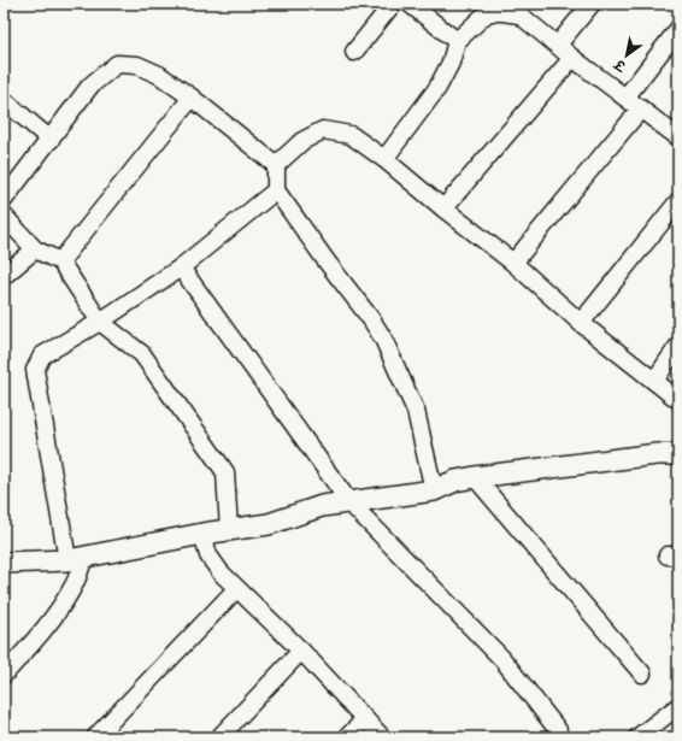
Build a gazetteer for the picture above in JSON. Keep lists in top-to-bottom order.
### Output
{
  "north": "bottom left"
}
